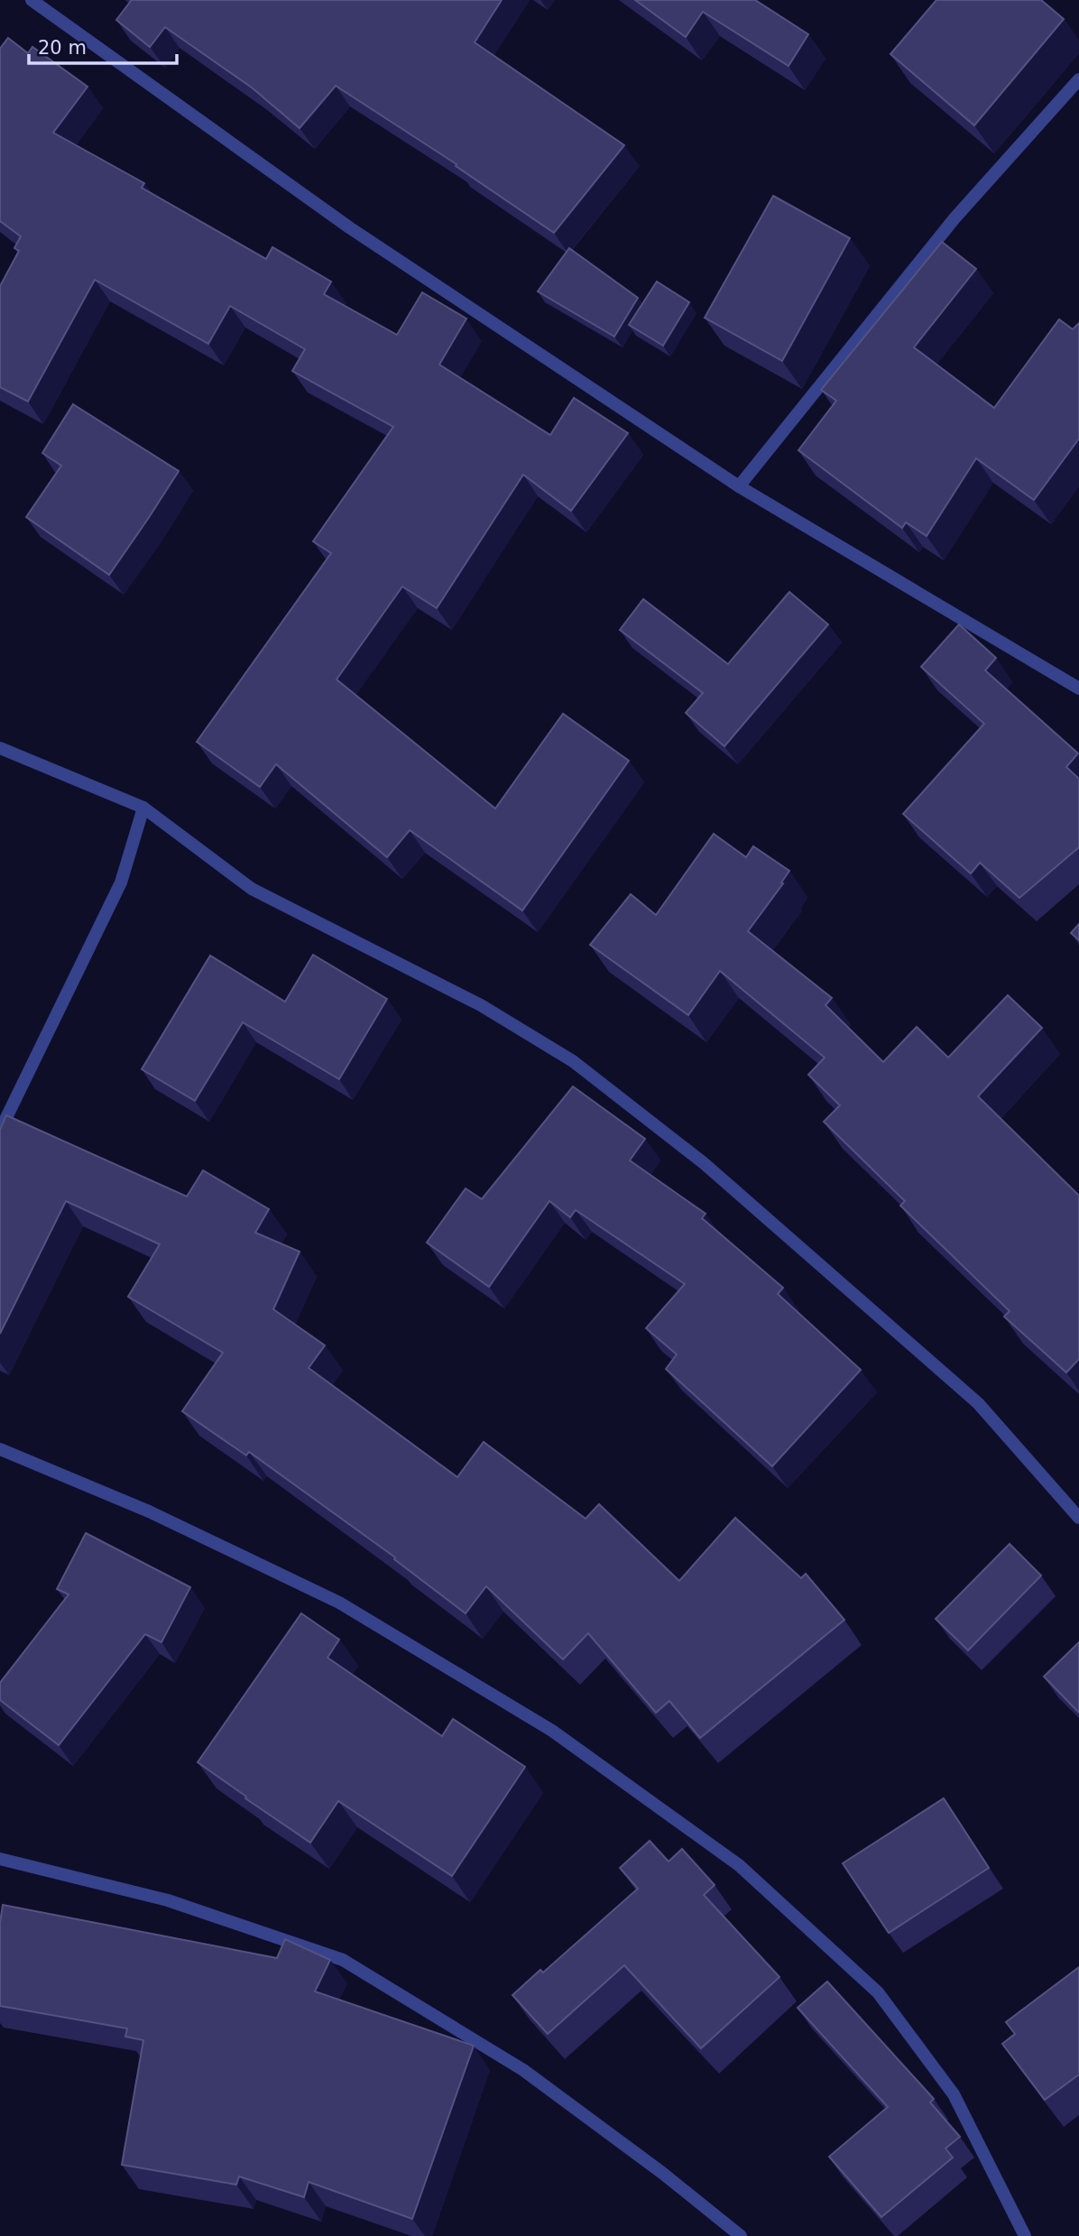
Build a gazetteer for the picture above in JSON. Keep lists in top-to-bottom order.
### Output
{
  "scale_bar": "20 m"
}
